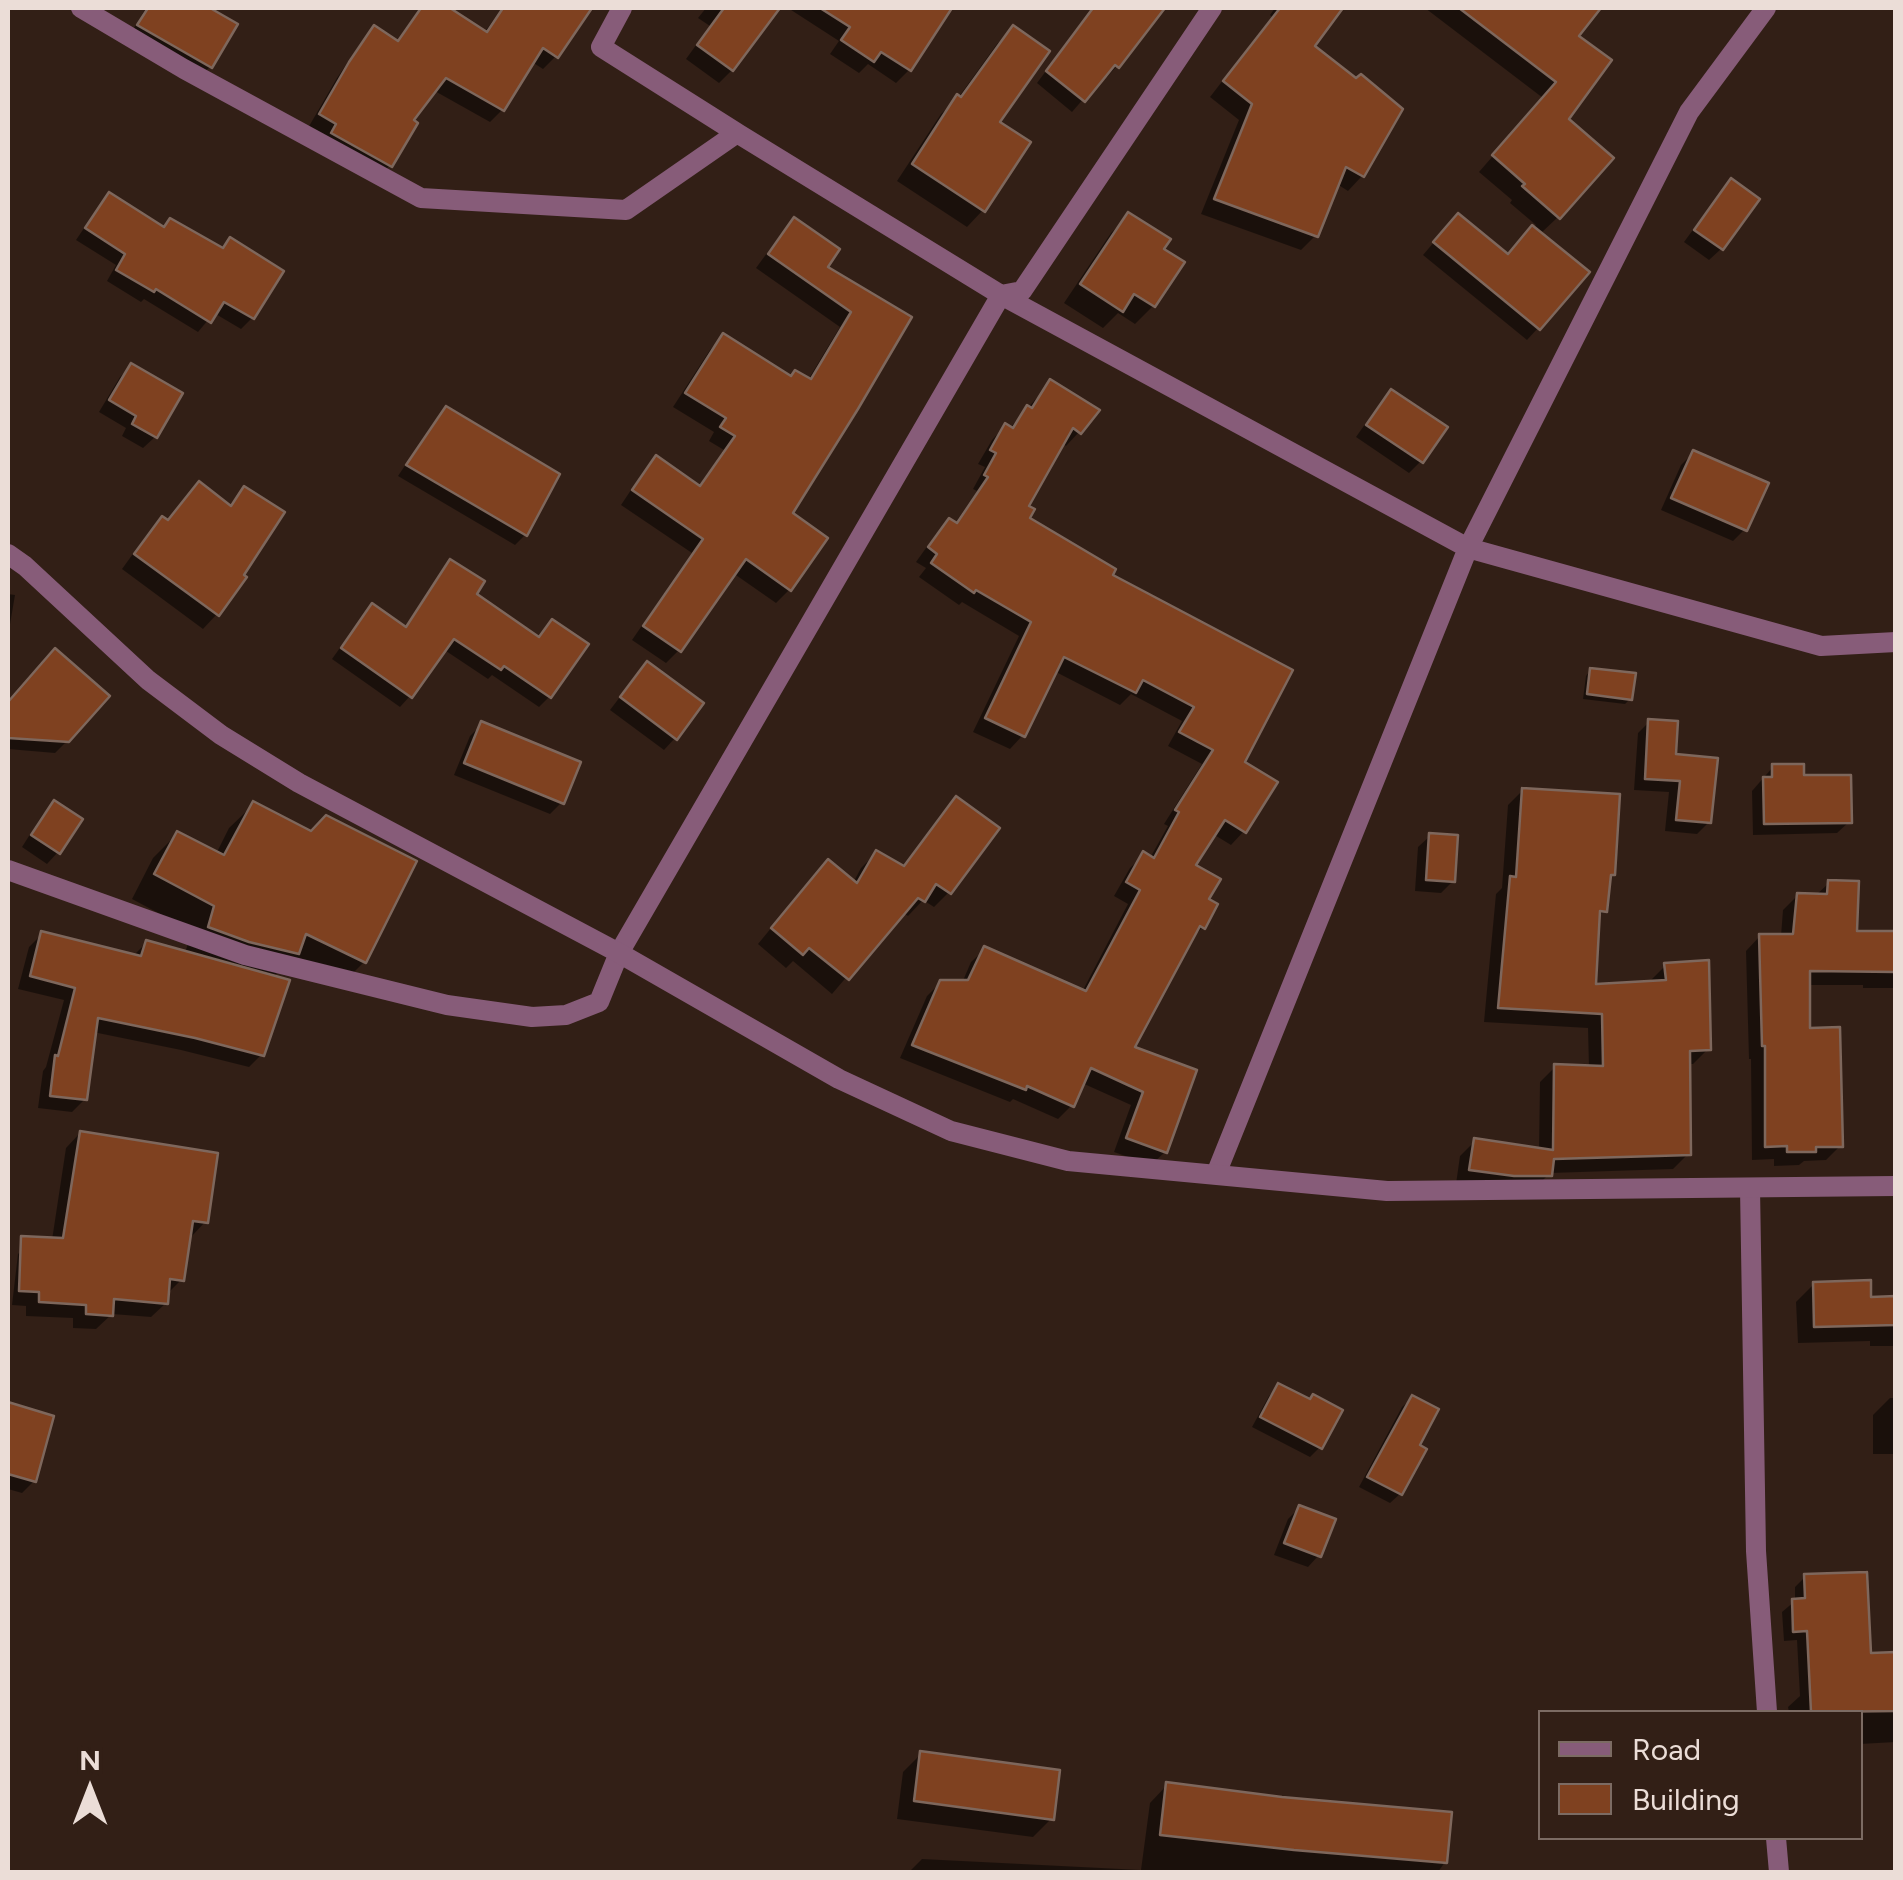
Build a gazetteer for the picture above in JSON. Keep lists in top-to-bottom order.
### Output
{
  "legend": ["Road", "Building"],
  "north": "top"
}
